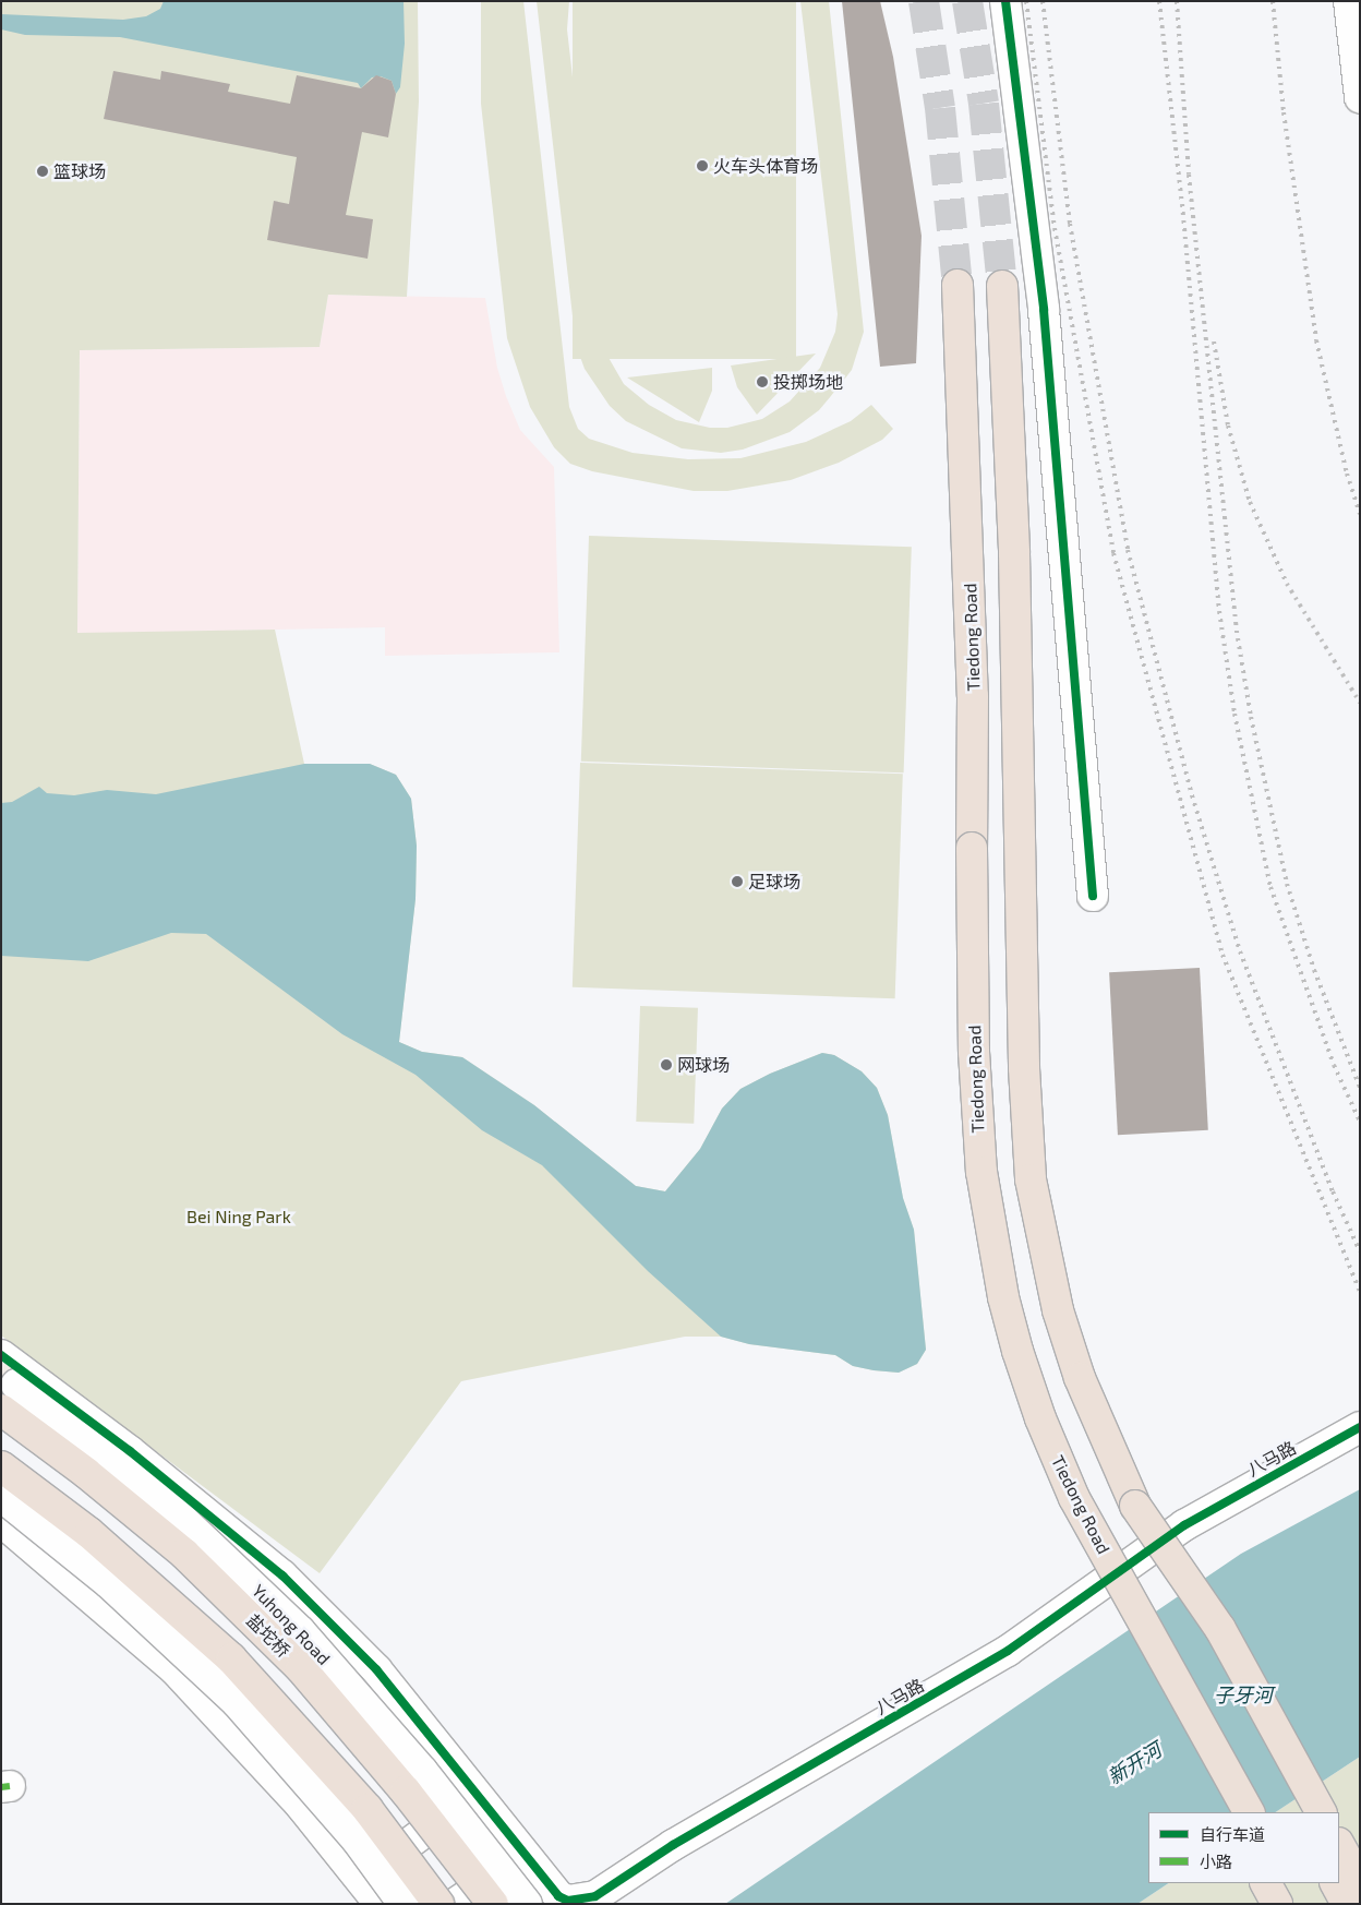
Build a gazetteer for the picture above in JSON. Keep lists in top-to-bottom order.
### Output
{
  "streets": {
    "highway": ["Tiedong Road", "盐坨桥"],
    "street": ["八马路", "Yuhong Road"]
  },
  "water": ["子牙河", "新开河"],
  "parks": ["Bei Ning Park"],
  "places": [
    "火车头体育场",
    "篮球场",
    "投掷场地",
    "足球场",
    "网球场"
  ],
  "legend": ["自行车道", "小路"]
}
